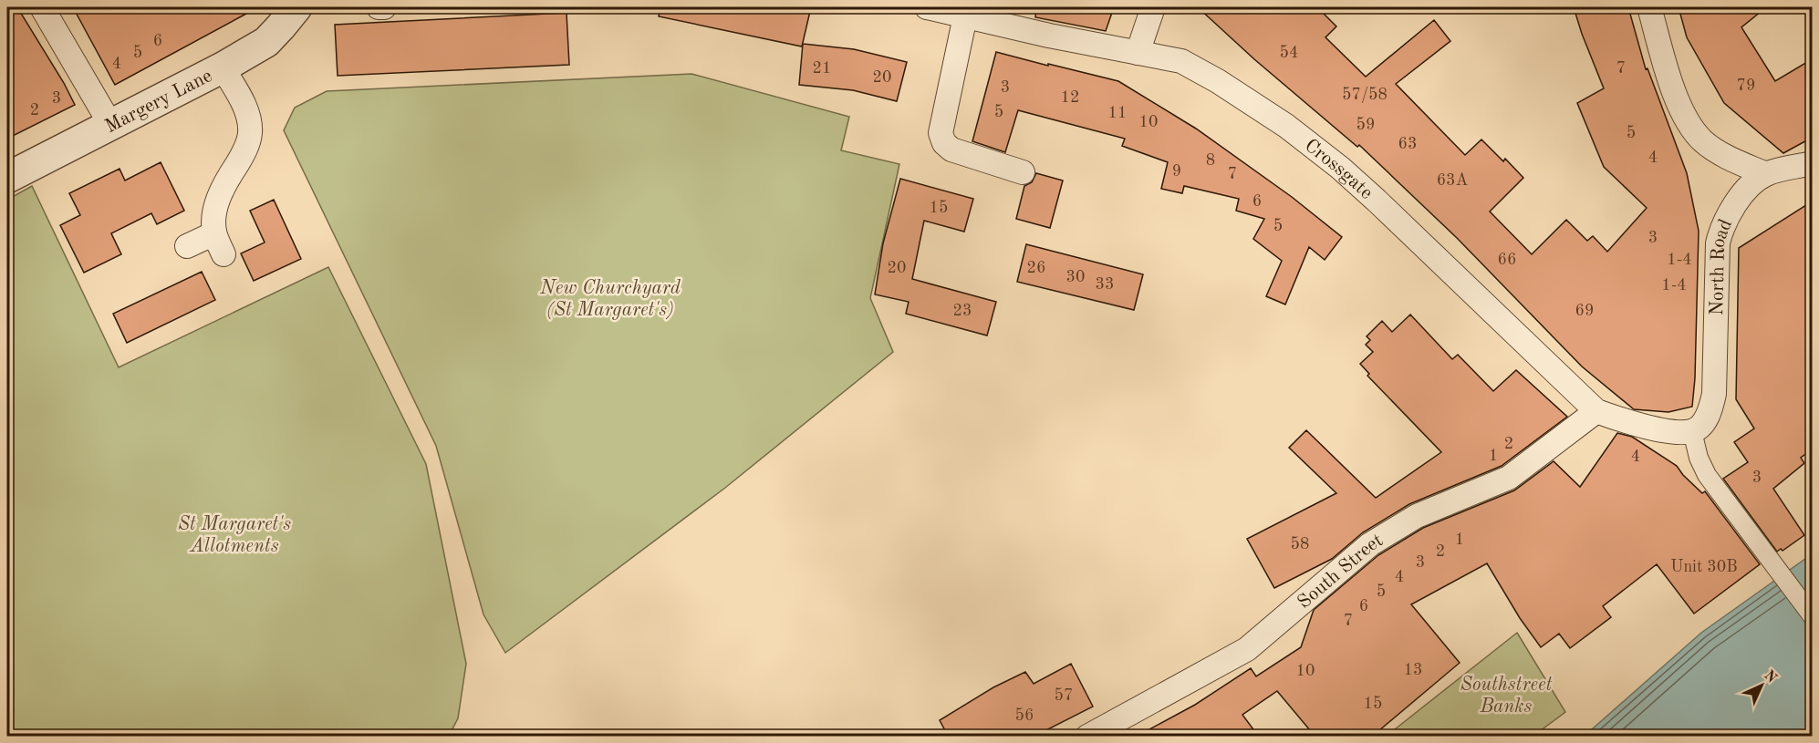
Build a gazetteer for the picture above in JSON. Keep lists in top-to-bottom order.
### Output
{
  "streets": {
    "street": [
      "Margery Lane",
      "Crossgate",
      "North Road",
      "South Street"
    ]
  },
  "crossings": [
    ["Crossgate", "North Road"],
    ["Crossgate", "South Street"]
  ],
  "parks": ["New Churchyard (St Margaret's)", "St Margaret's Allotments", "Southstreet Banks"],
  "house_numbers": [
    "6",
    "5",
    "54",
    "4",
    "21",
    "7",
    "20",
    "79",
    "3",
    "57/58",
    "12",
    "3",
    "2",
    "5",
    "11",
    "10",
    "59",
    "5",
    "63",
    "4",
    "8",
    "9",
    "7",
    "63A",
    "6",
    "15",
    "5",
    "3",
    "66",
    "1-4",
    "20",
    "26",
    "30",
    "33",
    "1-4",
    "23",
    "69",
    "2",
    "1",
    "4",
    "3",
    "1",
    "58",
    "2",
    "3",
    "Unit 30B",
    "4",
    "5",
    "6",
    "7",
    "13",
    "10",
    "57",
    "15",
    "56"
  ],
  "north": "top right"
}
